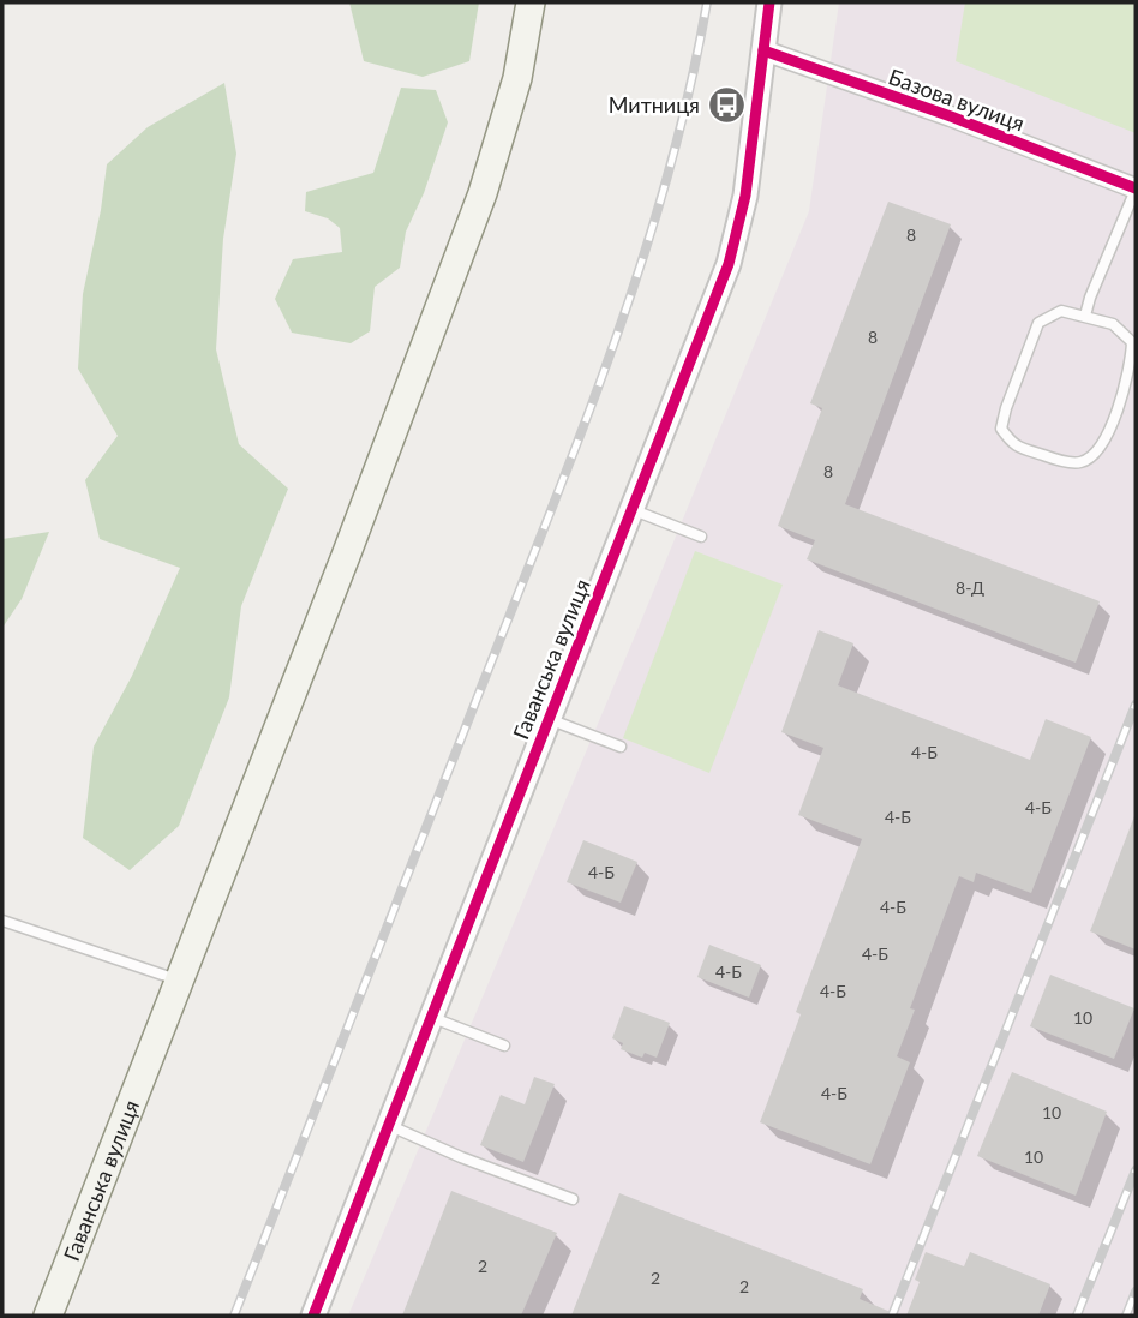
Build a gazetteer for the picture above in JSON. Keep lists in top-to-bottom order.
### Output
{
  "streets": {
    "main road": ["Гаванська вулиця"],
    "street": ["Базова вулиця"]
  },
  "crossings": [
    ["Базова вулиця", "Гаванська вулиця"]
  ],
  "places": {
    "bus stop": ["Митниця"]
  },
  "house_numbers": [
    "8",
    "8",
    "8",
    "8-Д",
    "4-Б",
    "4-Б",
    "4-Б",
    "4-Б",
    "4-Б",
    "4-Б",
    "4-Б",
    "4-Б",
    "10",
    "4-Б",
    "10",
    "10",
    "2",
    "2",
    "2"
  ]
}
